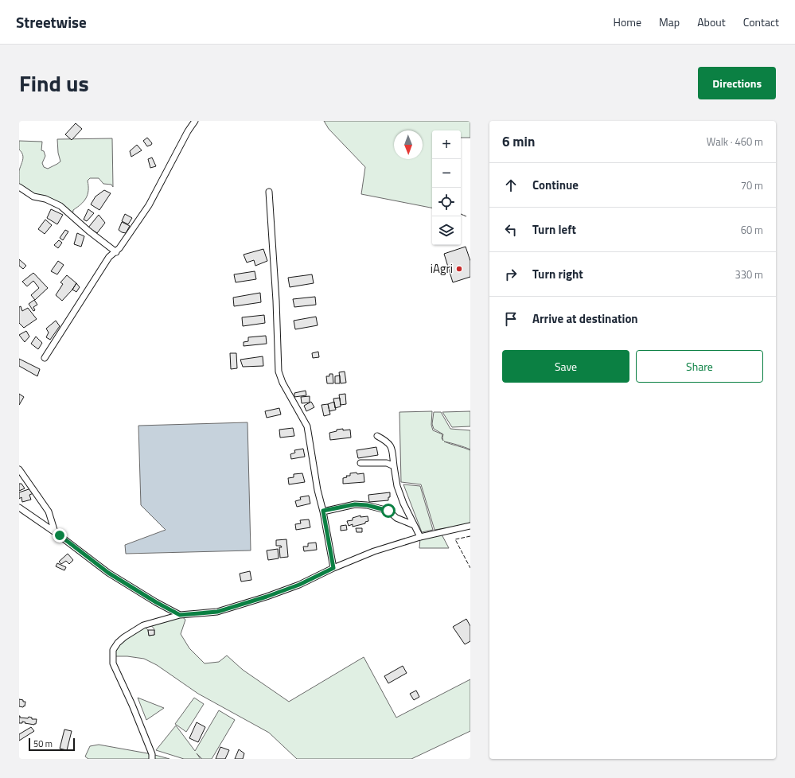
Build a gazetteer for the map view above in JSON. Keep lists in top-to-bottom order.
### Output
{
  "places": ["iAgri"],
  "scale_bar": "50 m",
  "north": "bottom",
  "page": {
    "header": "Streetwise",
    "nav": [
      "Home",
      "Map",
      "About",
      "Contact"
    ],
    "title": "Find us",
    "buttons": [
      "Directions",
      ["Save", "Share"]
    ],
    "heading": ["6 min", "Walk · 460 m"],
    "map_buttons": ["+", "−"],
    "list": [
      ["Continue", "70 m"],
      ["Turn left", "60 m"],
      ["Turn right", "330 m"],
      "Arrive at destination"
    ],
    "scale": "50 m"
  }
}
